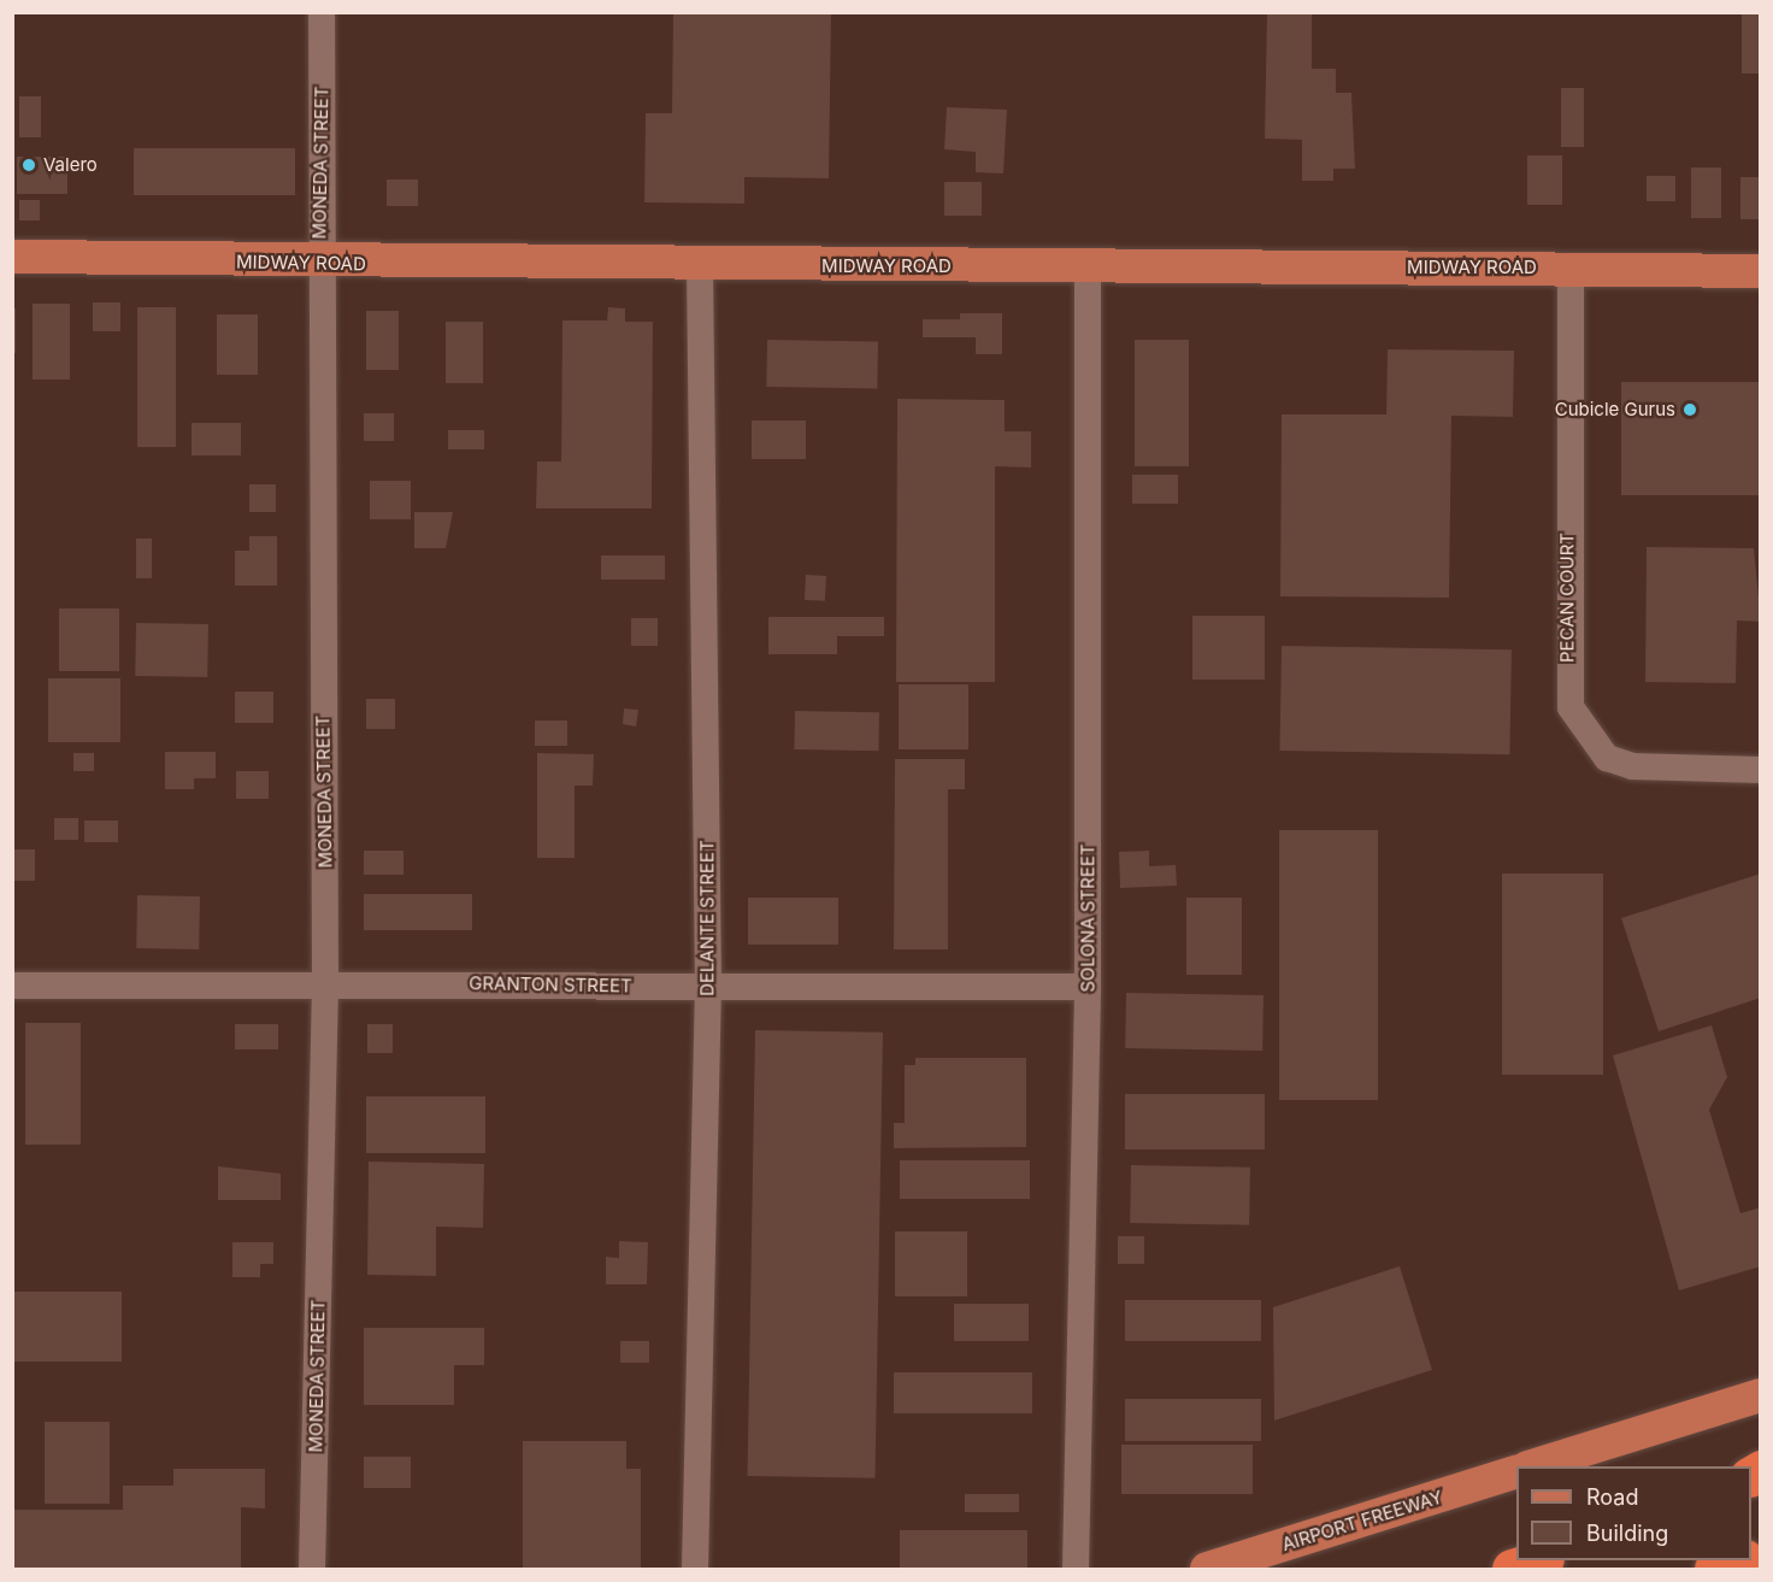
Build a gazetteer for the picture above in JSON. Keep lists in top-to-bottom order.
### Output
{
  "streets": {
    "main road": ["MIDWAY ROAD", "AIRPORT FREEWAY"],
    "street": [
      "MONEDA STREET",
      "PECAN COURT",
      "DELANTE STREET",
      "SOLONA STREET",
      "GRANTON STREET"
    ]
  },
  "crossings": [
    ["MONEDA STREET", "MIDWAY ROAD"],
    ["MONEDA STREET", "GRANTON STREET"],
    ["MIDWAY ROAD", "PECAN COURT"],
    ["MIDWAY ROAD", "DELANTE STREET"],
    ["MIDWAY ROAD", "SOLONA STREET"],
    ["DELANTE STREET", "GRANTON STREET"],
    ["SOLONA STREET", "GRANTON STREET"]
  ],
  "places": ["Valero", "Cubicle Gurus"],
  "legend": ["Road", "Building"]
}
